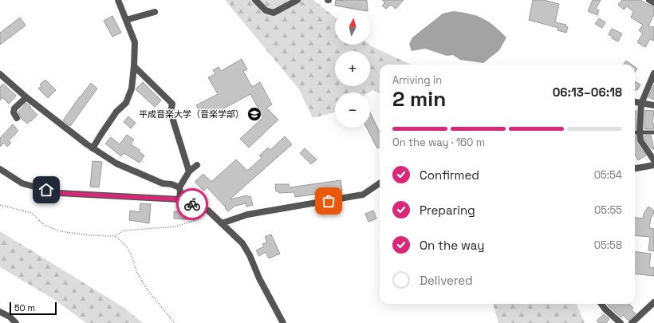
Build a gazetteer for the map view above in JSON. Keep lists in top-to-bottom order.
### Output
{
  "places": {
    "school or university": ["平成音楽大学（音楽学部）"]
  },
  "scale_bar": "50 m",
  "north": "top",
  "page": {
    "map_buttons": ["+", "−"],
    "heading": ["2 min", "Arriving in", "06:13–06:18"],
    "bar": "On the way · 160 m",
    "list": [
      ["Confirmed", "05:54"],
      ["Preparing", "05:55"],
      ["On the way", "05:58"],
      "Delivered"
    ],
    "scale": "50 m"
  }
}
